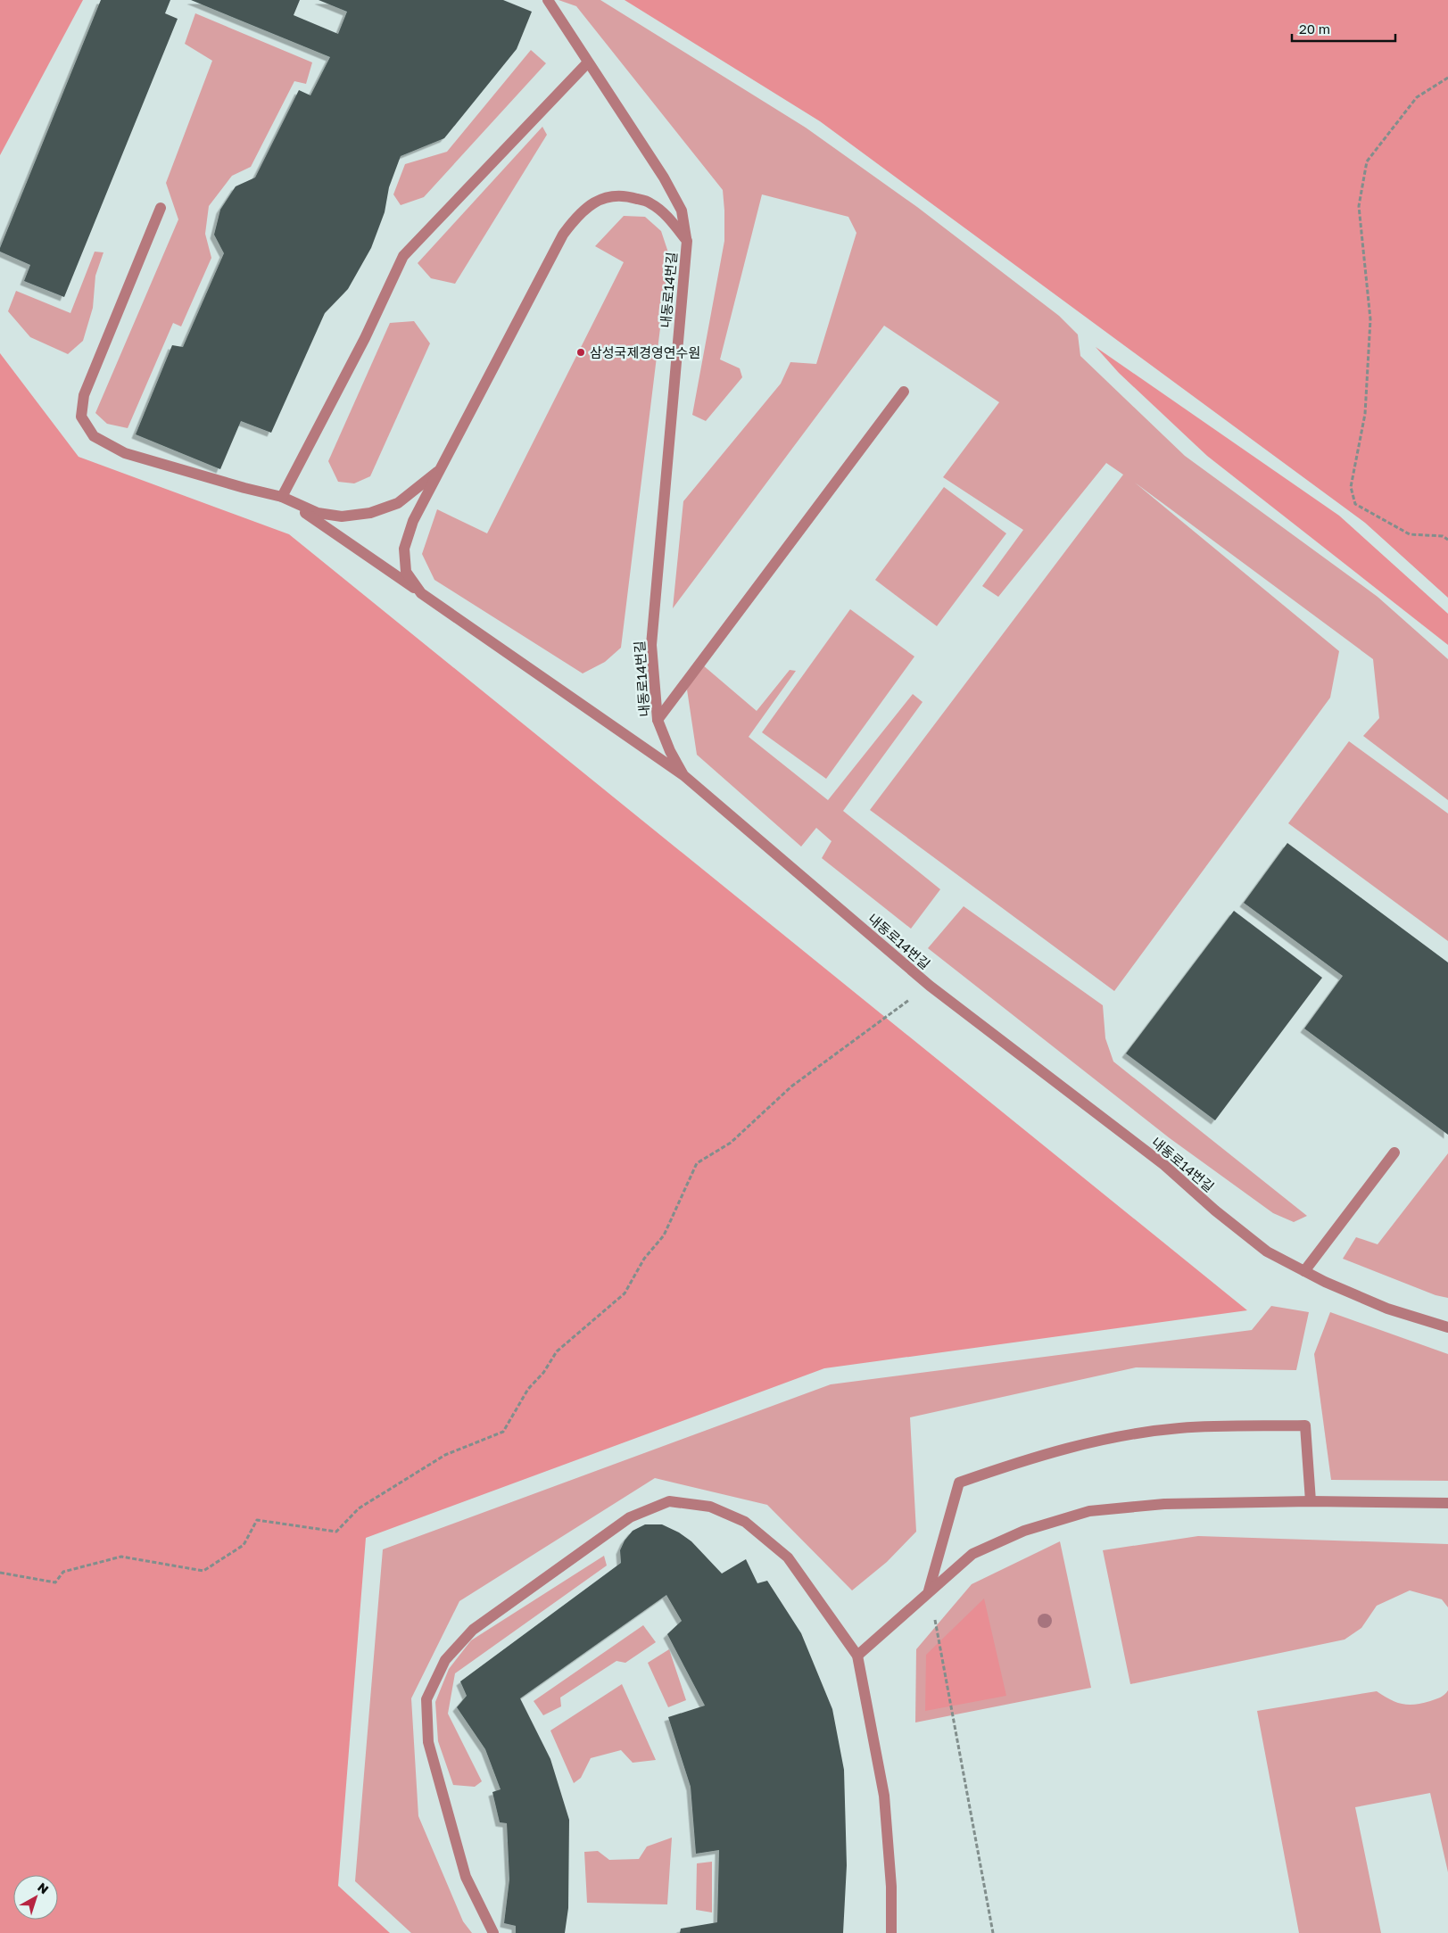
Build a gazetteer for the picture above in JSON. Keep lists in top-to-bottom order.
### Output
{
  "streets": {
    "street": ["내동로14번길"]
  },
  "places": ["삼성국제경영연수원"],
  "scale_bar": "20 m",
  "north": "top right"
}
